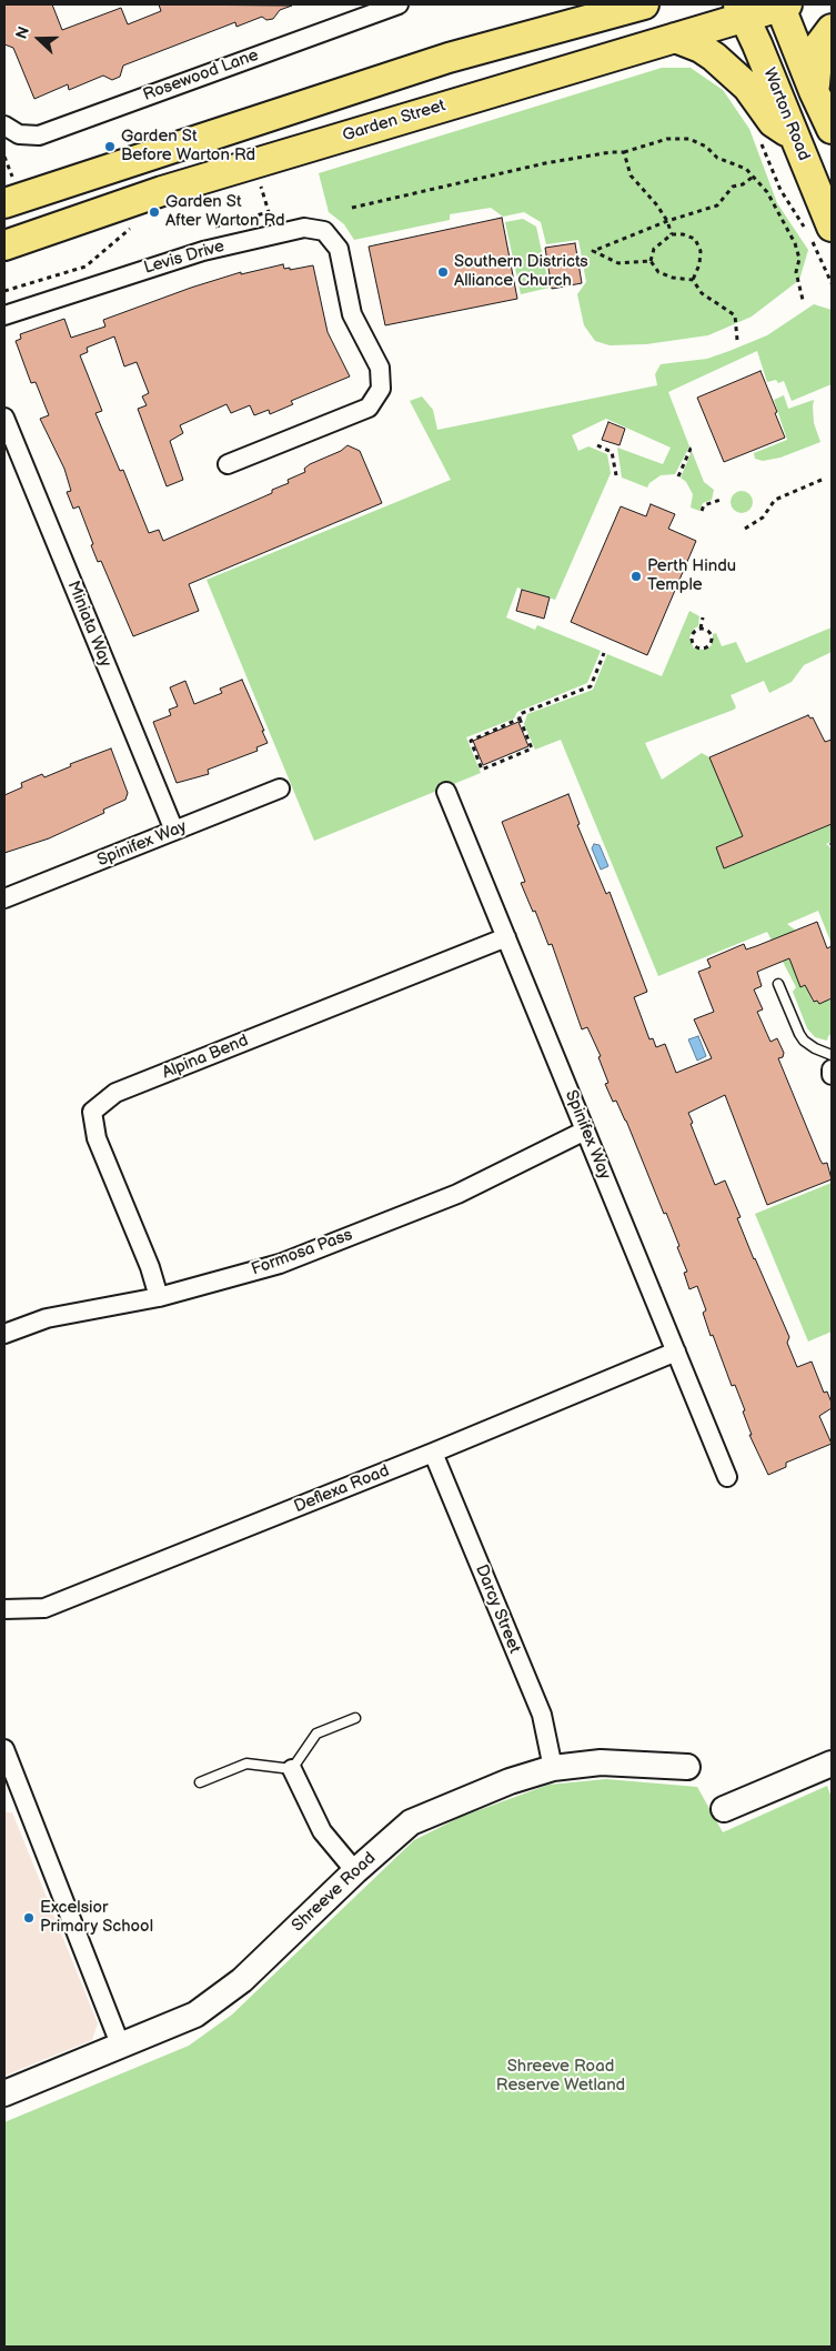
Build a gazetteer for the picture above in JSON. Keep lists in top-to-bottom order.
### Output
{
  "streets": {
    "main road": ["Warton Road", "Garden Street"],
    "street": [
      "Rosewood Lane",
      "Levis Drive",
      "Miniata Way",
      "Spinifex Way",
      "Alpina Bend",
      "Formosa Pass",
      "Deflexa Road",
      "Darcy Street",
      "Shreeve Road"
    ]
  },
  "crossings": [
    ["Warton Road", "Garden Street"],
    ["Miniata Way", "Spinifex Way"],
    ["Spinifex Way", "Alpina Bend"],
    ["Spinifex Way", "Formosa Pass"],
    ["Spinifex Way", "Deflexa Road"],
    ["Alpina Bend", "Formosa Pass"],
    ["Deflexa Road", "Darcy Street"],
    ["Darcy Street", "Shreeve Road"]
  ],
  "parks": ["Shreeve Road Reserve Wetland"],
  "places": [
    "Garden St Before Warton Rd",
    "Garden St After Warton Rd",
    "Southern Districts Alliance Church",
    "Perth Hindu Temple",
    "Excelsior Primary School"
  ],
  "north": "left"
}
